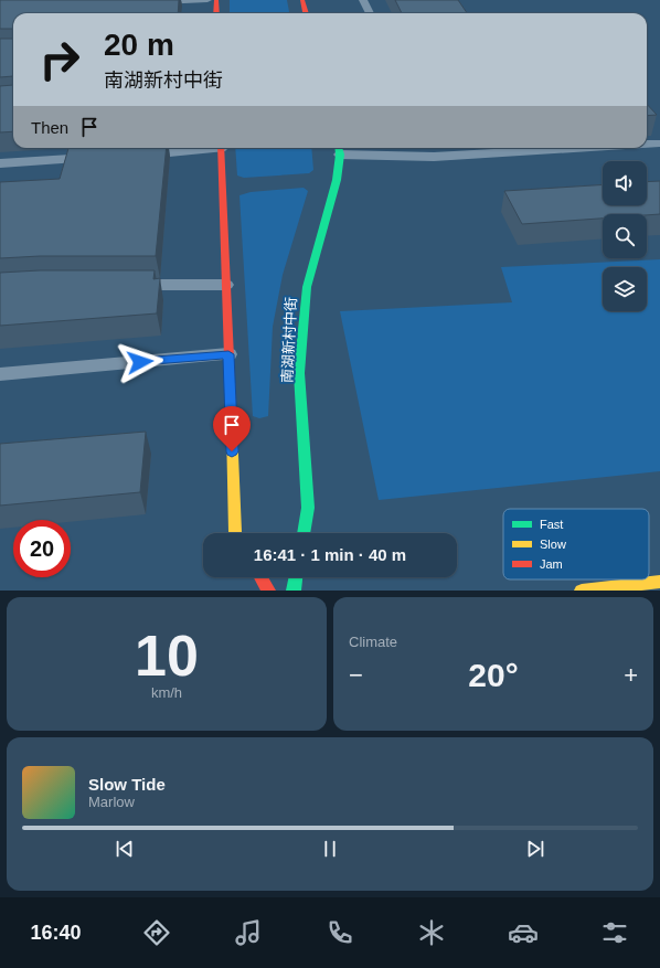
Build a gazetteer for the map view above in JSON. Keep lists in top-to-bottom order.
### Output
{
  "streets": {
    "street": ["南湖新村中街"]
  },
  "legend": ["Fast", "Slow", "Jam"],
  "page": {
    "turn": ["20 m", "南湖新村中街"],
    "then": "Then",
    "limit": "20",
    "trip": "16:41 · 1 min · 40 m",
    "tile": [
      ["10", "km/h"],
      "Climate"
    ],
    "heat": ["−", "20°", "+"],
    "song": ["Slow Tide", "Marlow"],
    "tabs": "16:40"
  }
}
